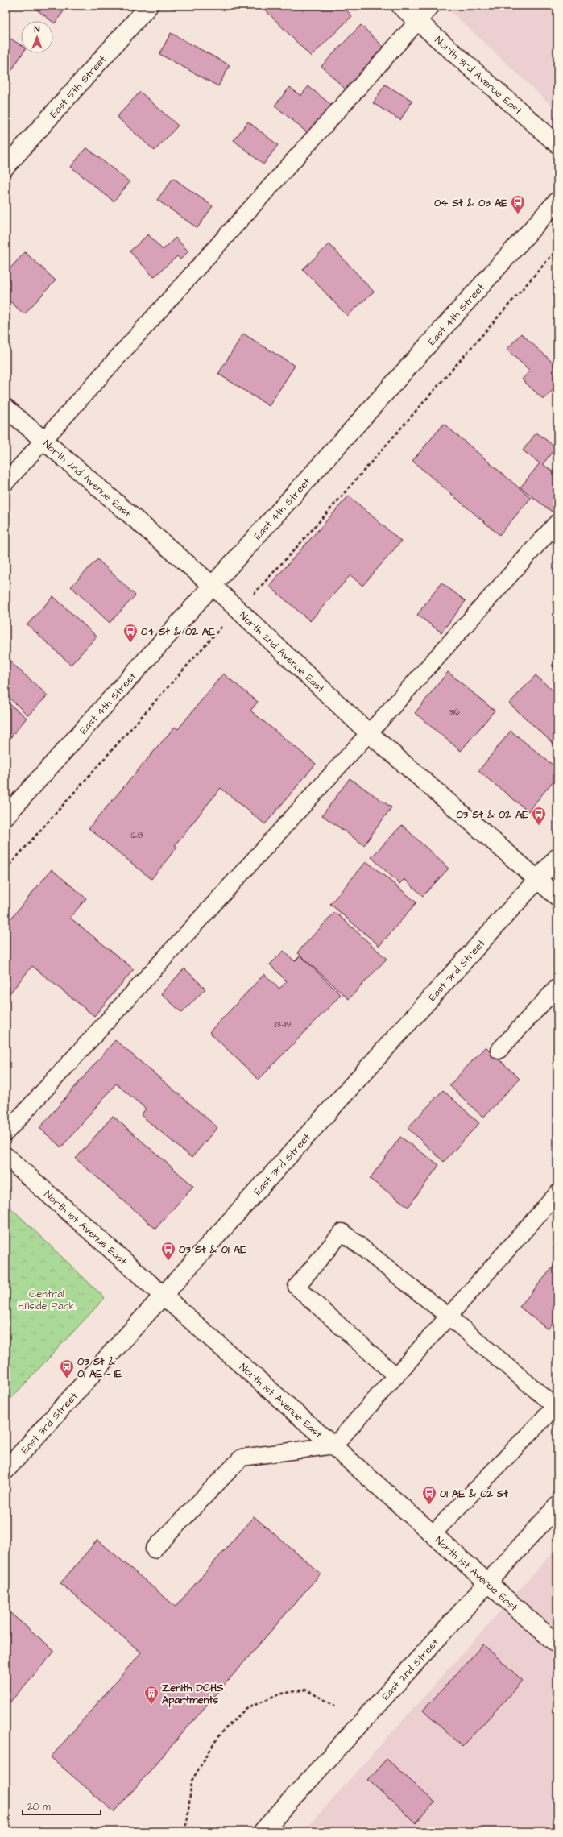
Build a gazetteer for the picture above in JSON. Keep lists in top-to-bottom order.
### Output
{
  "streets": {
    "street": [
      "North 3rd Avenue East",
      "East 5th Street",
      "East 4th Street",
      "North 2nd Avenue East",
      "East 3rd Street",
      "North 1st Avenue East",
      "East 2nd Street"
    ]
  },
  "crossings": [
    ["East 4th Street", "North 2nd Avenue East"],
    ["North 2nd Avenue East", "East 3rd Street"],
    ["East 3rd Street", "North 1st Avenue East"],
    ["North 1st Avenue East", "East 2nd Street"]
  ],
  "parks": ["Central Hillside Park"],
  "places": {
    "bus stop": [
      "04 St & 03 AE",
      "04 St & 02 AE",
      "03 St & 02 AE",
      "03 St & 01 AE",
      "03 St & 01 AE - 1E",
      "01 AE & 02 St"
    ],
    "building": ["Zenith DCHS Apartments"]
  },
  "house_numbers": ["316", "128", "113-119"],
  "scale_bar": "20 m",
  "north": "top"
}
